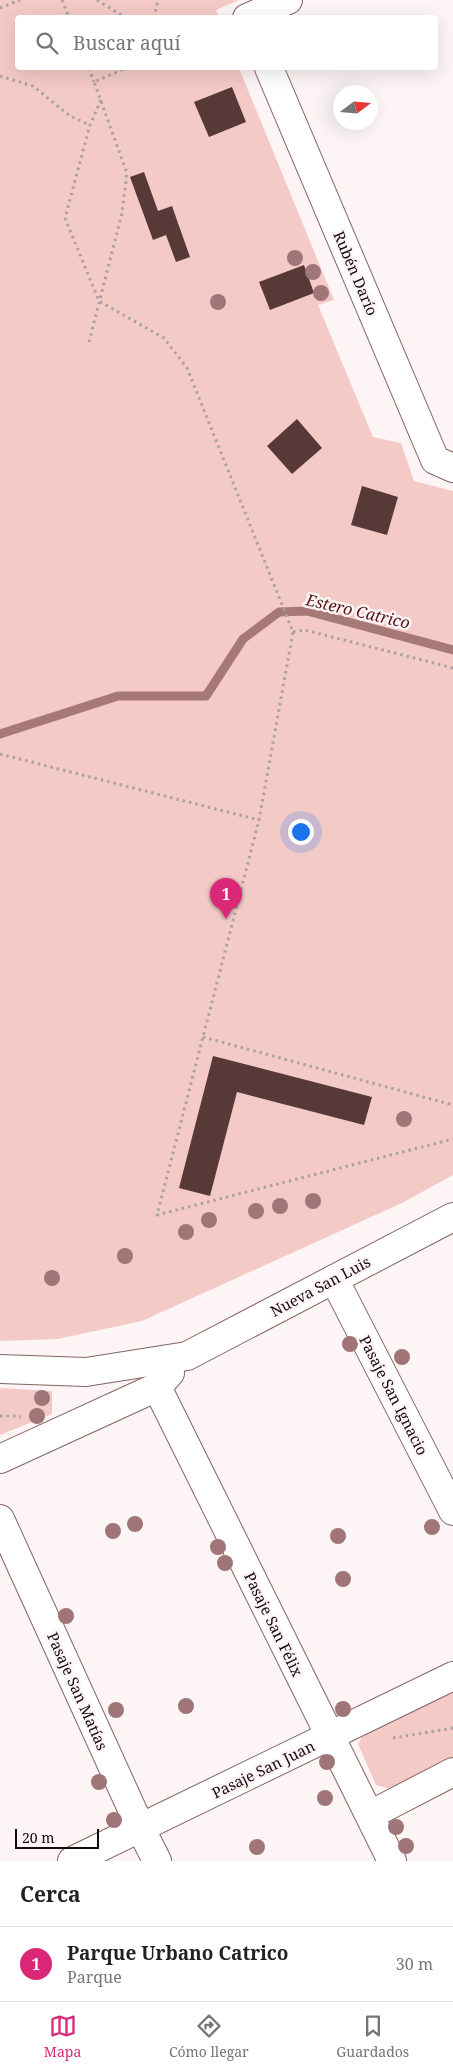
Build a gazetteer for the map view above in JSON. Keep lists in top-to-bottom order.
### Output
{
  "streets": {
    "street": [
      "Rubén Darío",
      "Nueva San Luis",
      "Pasaje San Ignacio",
      "Pasaje San Félix",
      "Pasaje San Matías",
      "Pasaje San Juan"
    ]
  },
  "crossings": [
    ["Nueva San Luis", "Pasaje San Ignacio"],
    ["Nueva San Luis", "Pasaje San Félix"],
    ["Pasaje San Félix", "Pasaje San Juan"],
    ["Pasaje San Matías", "Pasaje San Juan"]
  ],
  "water": ["Estero Catrico"],
  "scale_bar": "20 m",
  "north": "right",
  "page": {
    "search": "Buscar aquí",
    "pins": "1",
    "scale": "20 m",
    "heading": "Cerca",
    "list": [
      {
        "mark": "1",
        "name": "Parque Urbano Catrico",
        "note": "Parque",
        "value": "30 m"
      }
    ],
    "nav": ["Mapa", "Cómo llegar", "Guardados"]
  }
}
